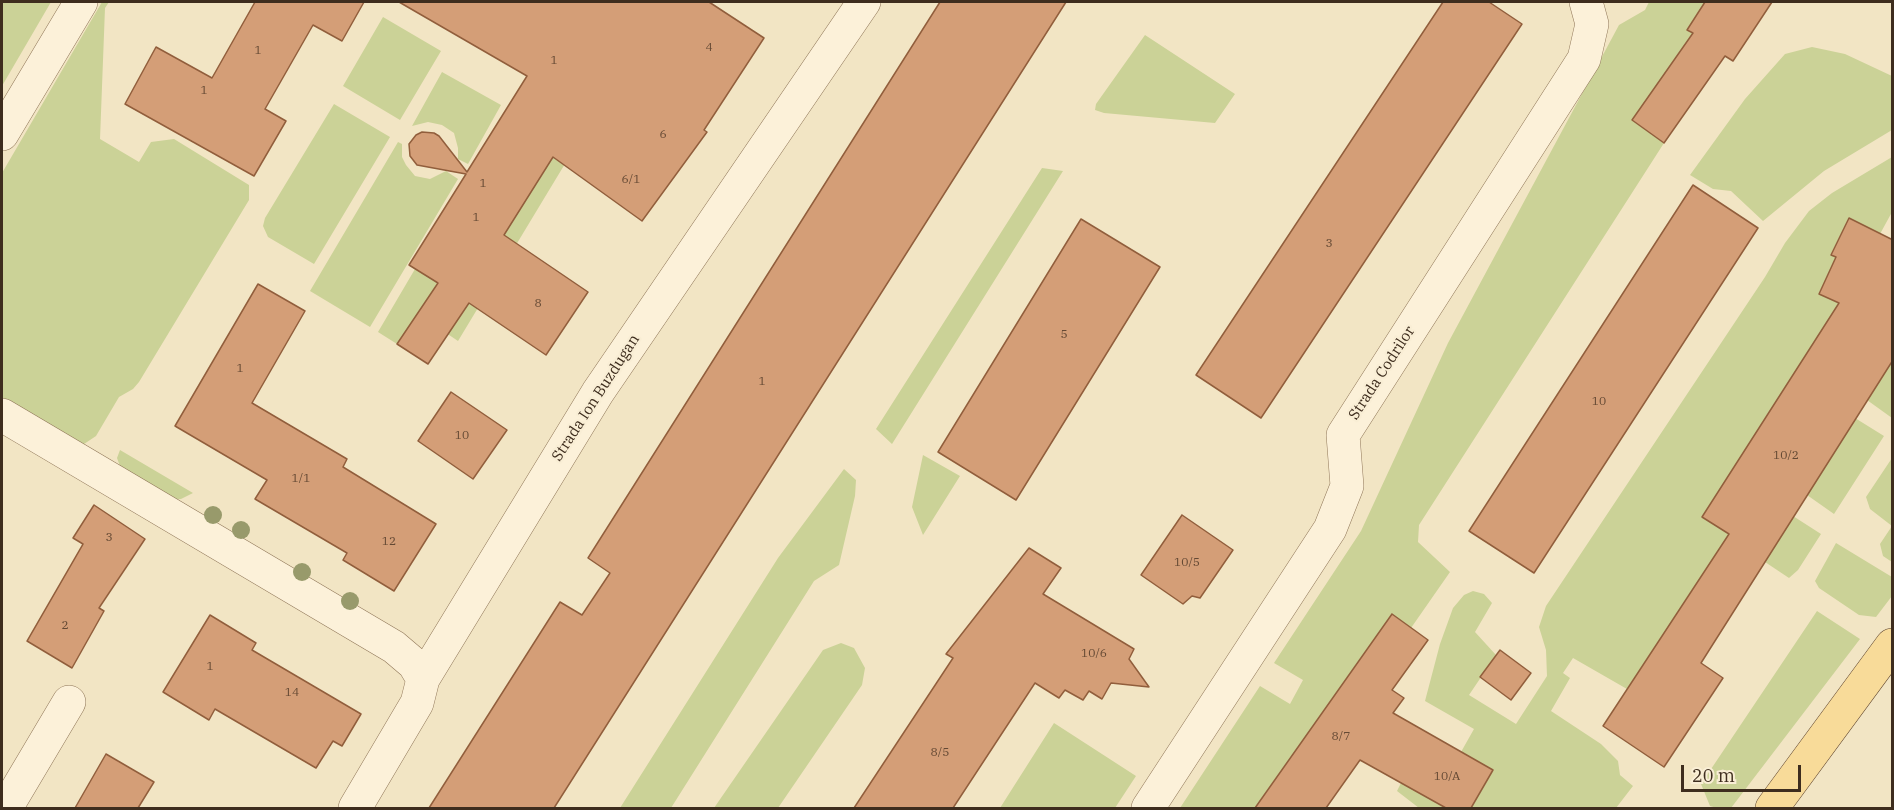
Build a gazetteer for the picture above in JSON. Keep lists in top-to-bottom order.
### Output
{
  "streets": {
    "street": ["Strada Codrilor", "Strada Ion Buzdugan"]
  },
  "house_numbers": [
    "4",
    "1",
    "1",
    "1",
    "6",
    "6/1",
    "1",
    "1",
    "3",
    "8",
    "5",
    "1",
    "1",
    "10",
    "10",
    "10/2",
    "1/1",
    "3",
    "12",
    "10/5",
    "2",
    "10/6",
    "1",
    "14",
    "8/7",
    "8/5",
    "10/A"
  ],
  "scale_bar": "20 m"
}
